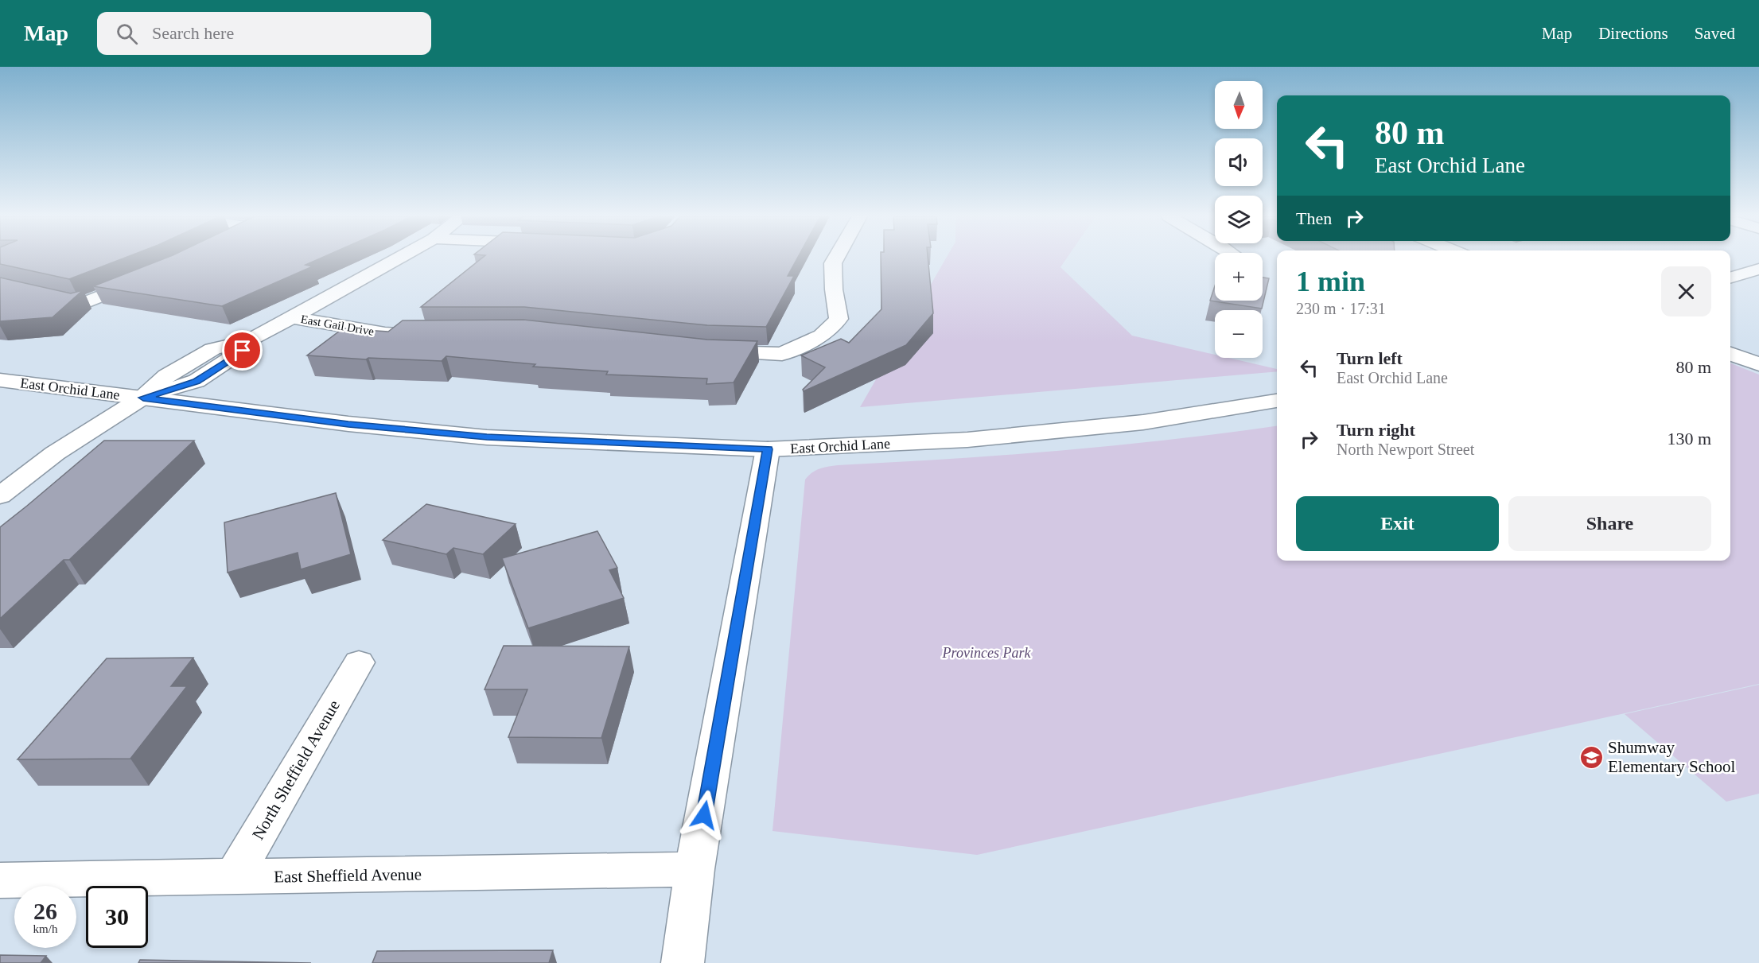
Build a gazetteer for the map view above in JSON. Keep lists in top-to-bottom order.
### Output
{
  "streets": {
    "street": [
      "East Gail Drive",
      "East Orchid Lane",
      "North Sheffield Avenue",
      "East Sheffield Avenue"
    ]
  },
  "crossings": [
    ["North Sheffield Avenue", "East Sheffield Avenue"]
  ],
  "parks": ["Provinces Park"],
  "places": {
    "school or university": ["Shumway Elementary School"]
  },
  "north": "bottom",
  "page": {
    "header": "Map",
    "search": "Search here",
    "nav": ["Map", "Directions", "Saved"],
    "map_buttons": ["+", "−"],
    "turn": ["80 m", "East Orchid Lane"],
    "then": "Then",
    "heading": ["1 min", "230 m · 17:31"],
    "list": [
      {
        "name": "Turn left",
        "note": "East Orchid Lane",
        "value": "80 m"
      },
      {
        "name": "Turn right",
        "note": "North Newport Street",
        "value": "130 m"
      }
    ],
    "buttons": ["Exit", "Share"],
    "speed": "26 km/h",
    "limit": "30"
  }
}
